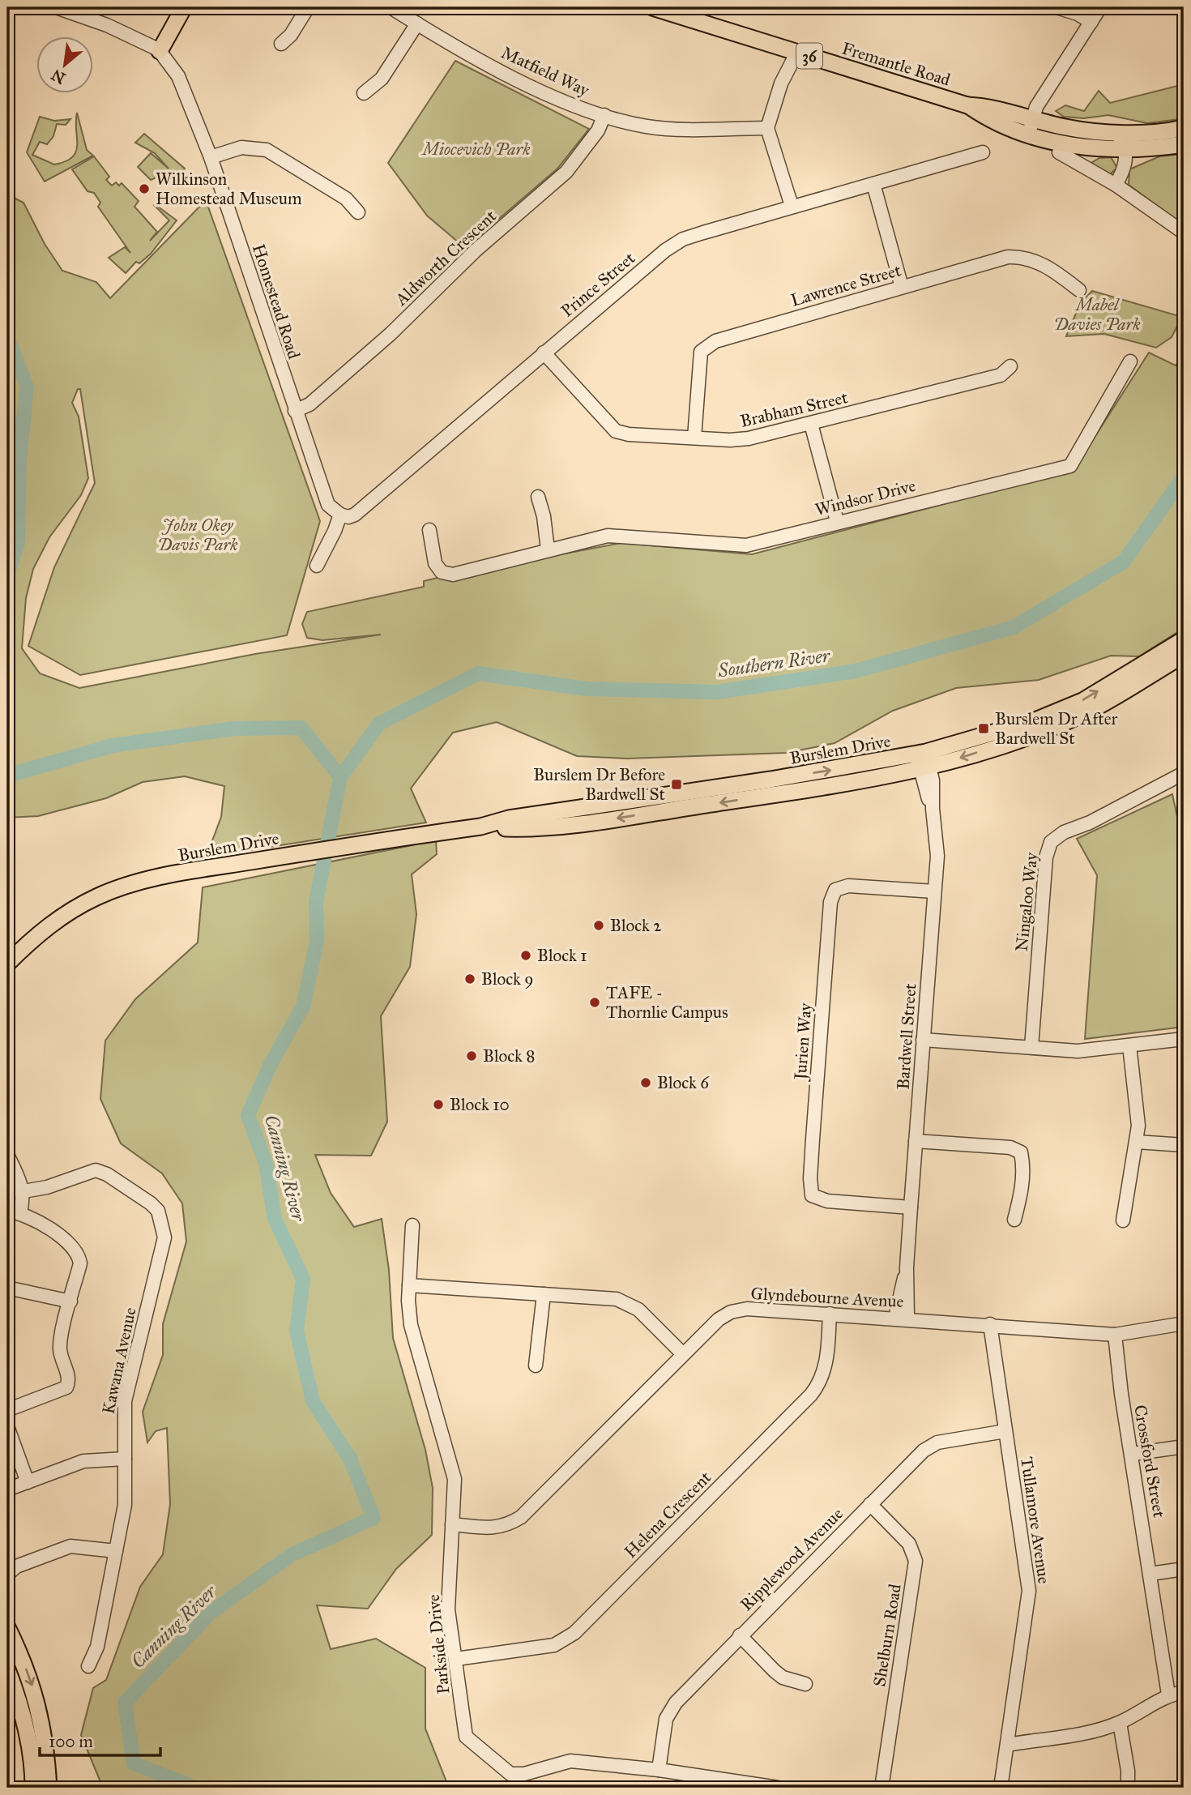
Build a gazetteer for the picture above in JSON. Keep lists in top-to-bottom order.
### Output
{
  "streets": {
    "main road": ["36", "Fremantle Road", "Burslem Drive"],
    "street": [
      "Matfield Way",
      "Aldworth Crescent",
      "Prince Street",
      "Lawrence Street",
      "Homestead Road",
      "Brabham Street",
      "Windsor Drive",
      "Ningaloo Way",
      "Bardwell Street",
      "Jurien Way",
      "Glyndebourne Avenue",
      "Kawana Avenue",
      "Crossford Street",
      "Helena Crescent",
      "Tullamore Avenue",
      "Ripplewood Avenue",
      "Shelburn Road",
      "Parkside Drive"
    ]
  },
  "crossings": [
    ["Matfield Way", "Aldworth Crescent"],
    ["Aldworth Crescent", "Homestead Road"],
    ["Prince Street", "Homestead Road"],
    ["Prince Street", "Brabham Street"],
    ["Lawrence Street", "Brabham Street"],
    ["Burslem Drive", "Bardwell Street"],
    ["Bardwell Street", "Jurien Way"],
    ["Bardwell Street", "Glyndebourne Avenue"],
    ["Glyndebourne Avenue", "Crossford Street"],
    ["Glyndebourne Avenue", "Helena Crescent"],
    ["Glyndebourne Avenue", "Tullamore Avenue"],
    ["Glyndebourne Avenue", "Parkside Drive"],
    ["Helena Crescent", "Parkside Drive"],
    ["Tullamore Avenue", "Ripplewood Avenue"],
    ["Ripplewood Avenue", "Shelburn Road"],
    ["Ripplewood Avenue", "Parkside Drive"]
  ],
  "water": ["Southern River", "Canning River"],
  "parks": ["Miocevich Park", "Mabel Davies Park", "John Okey Davis Park"],
  "places": {
    "other": [
      "Wilkinson Homestead Museum",
      "Block 2",
      "Block 1",
      "Block 9",
      "TAFE - Thornlie Campus",
      "Block 8",
      "Block 6",
      "Block 10"
    ],
    "transit": ["Burslem Dr After Bardwell St", "Burslem Dr Before Bardwell St"]
  },
  "scale_bar": "100 m",
  "north": "bottom left"
}
